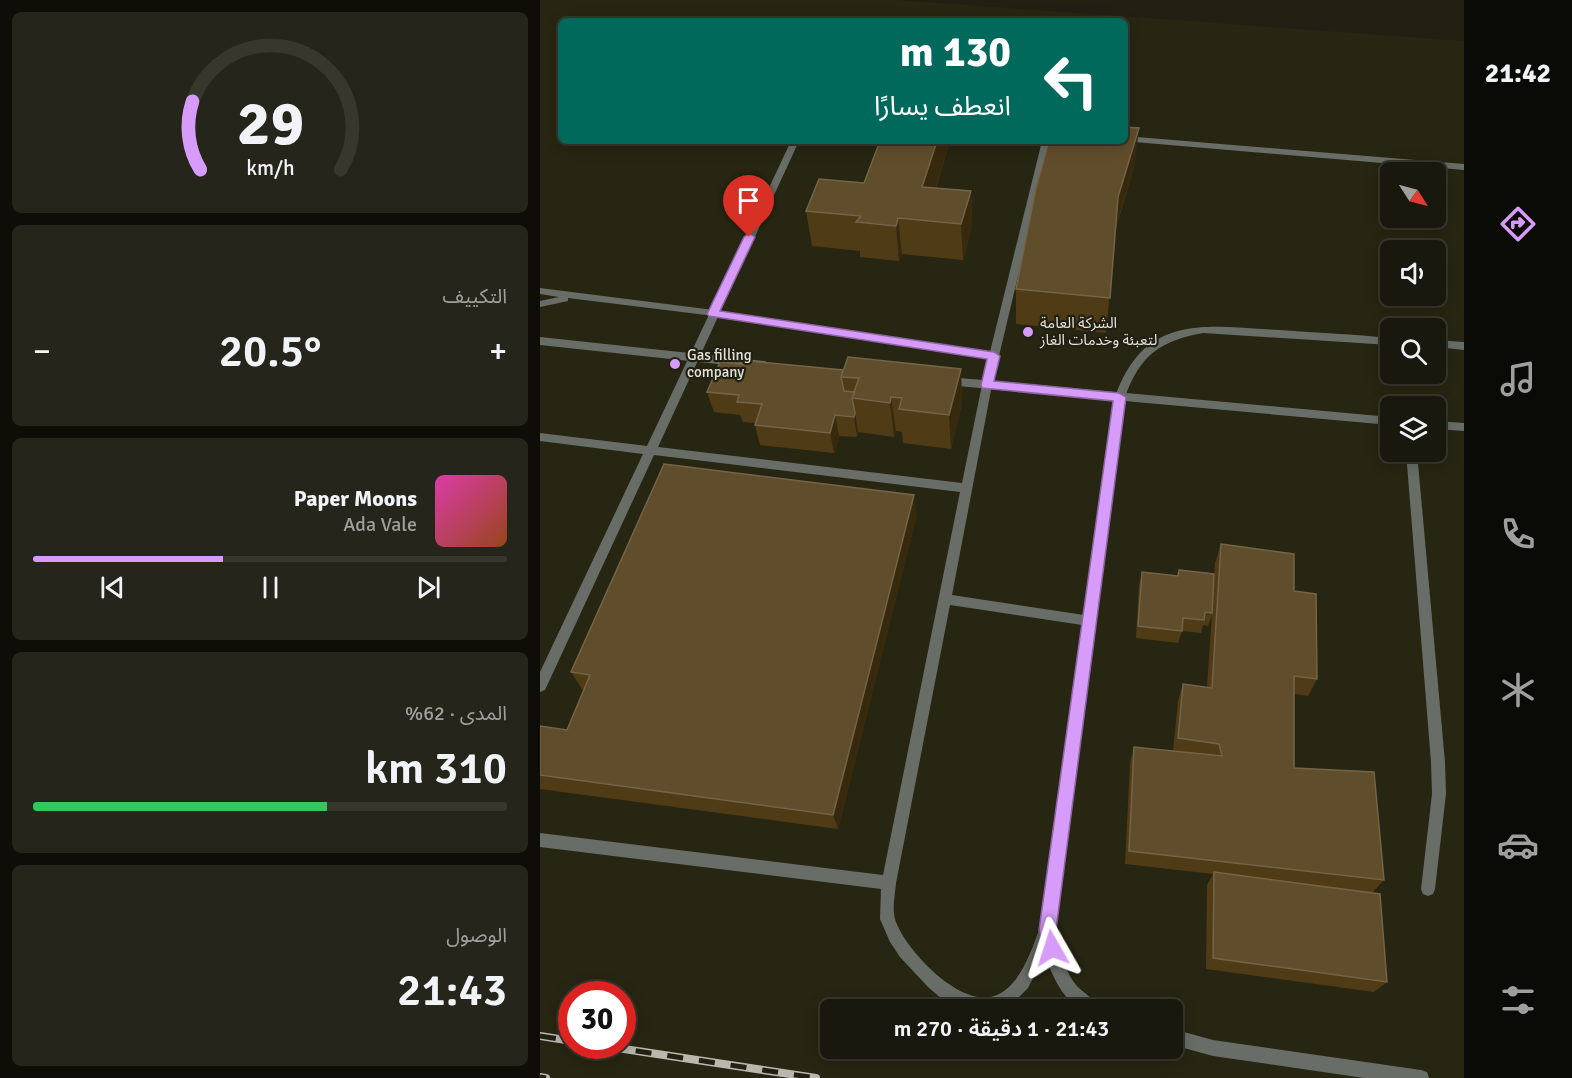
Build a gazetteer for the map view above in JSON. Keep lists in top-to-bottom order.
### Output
{
  "places": ["الشركة العامة لتعبئة وخدمات الغاز", "Gas filling company"],
  "north": "bottom right",
  "page": {
    "tabs": "21:42",
    "turn": ["130 m", "انعطف يسارًا"],
    "tile": [
      "التكييف",
      ["المدى · 62%", "310 km"],
      ["الوصول", "21:43"]
    ],
    "heat": ["−", "20.5°", "+"],
    "song": ["Paper Moons", "Ada Vale"],
    "limit": "30",
    "trip": "21:43 · 1 دقيقة · 270 m",
    "gauge": ["29", "km/h"]
  }
}
